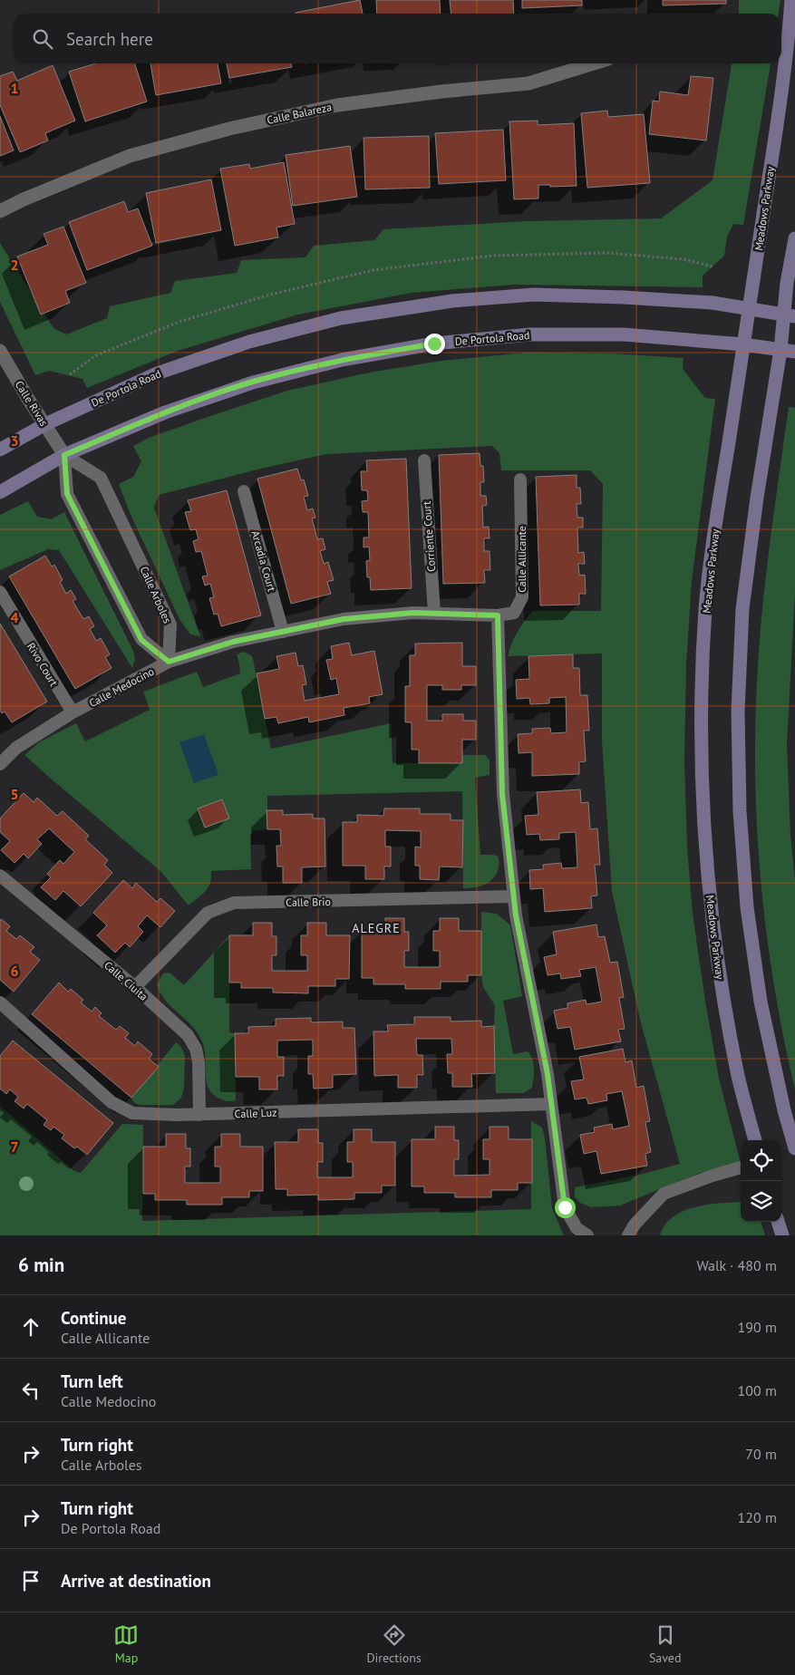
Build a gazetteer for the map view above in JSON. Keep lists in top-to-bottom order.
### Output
{
  "streets": {
    "main road": ["Meadows Parkway", "De Portola Road"],
    "street": ["Calle Balareza", "Calle Rivas"],
    "lane": [
      "Corriente Court",
      "Calle Allicante",
      "Arcadia Court",
      "Calle Arboles",
      "Rivo Court",
      "Calle Medocino",
      "Calle Brio",
      "Calle Ciuita",
      "Calle Luz"
    ]
  },
  "crossings": [
    ["Meadows Parkway", "De Portola Road"],
    ["De Portola Road", "Calle Rivas"],
    ["De Portola Road", "Calle Arboles"],
    ["Calle Rivas", "Calle Arboles"],
    ["Corriente Court", "Calle Medocino"],
    ["Calle Allicante", "Calle Medocino"],
    ["Arcadia Court", "Calle Medocino"],
    ["Calle Arboles", "Calle Medocino"],
    ["Rivo Court", "Calle Medocino"],
    ["Calle Brio", "Calle Ciuita"],
    ["Calle Ciuita", "Calle Luz"]
  ],
  "districts": ["ALEGRE"],
  "page": {
    "search": "Search here",
    "heading": ["6 min", "Walk · 480 m"],
    "list": [
      ["Continue", "Calle Allicante", "190 m"],
      ["Turn left", "Calle Medocino", "100 m"],
      ["Turn right", "Calle Arboles", "70 m"],
      ["Turn right", "De Portola Road", "120 m"],
      "Arrive at destination"
    ],
    "nav": ["Map", "Directions", "Saved"]
  },
  "grid": {
    "rows": [
      "1",
      "2",
      "3",
      "4",
      "5",
      "6",
      "7"
    ]
  }
}
